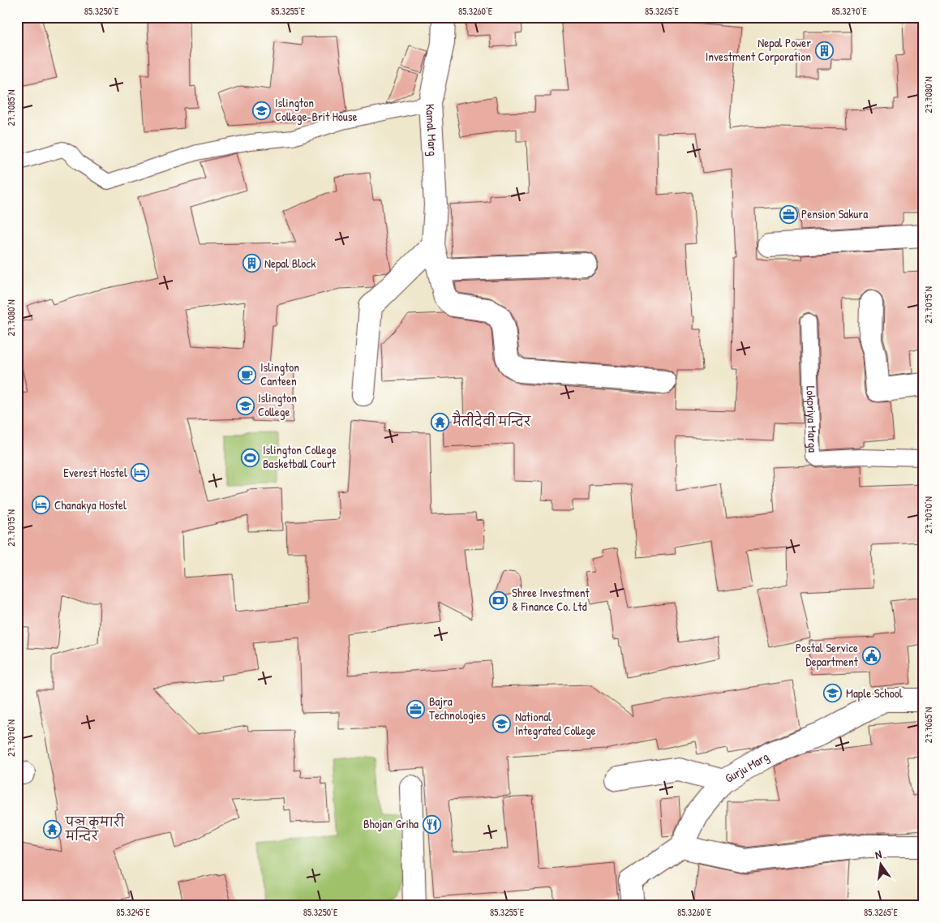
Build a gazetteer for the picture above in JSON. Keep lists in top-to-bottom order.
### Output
{
  "streets": {
    "street": ["Kamal Marg", "Gurju Marg"],
    "lane": ["Lokpriya Marga"]
  },
  "places": {
    "building": ["Nepal Power Investment Corporation", "Nepal Block"],
    "school or university": [
      "Islington College-Brit House",
      "Islington College",
      "Maple School",
      "National Integrated College"
    ],
    "office": ["Pension Sakura", "Bajra Technologies"],
    "cafe": ["Islington Canteen"],
    "temple": ["मैतीदेवी मन्दिर", "पञ्च कुमारी मन्दिर"],
    "sports": ["Islington College Basketball Court"],
    "hotel": ["Everest Hostel", "Chanakya Hostel"],
    "bank": ["Shree Investment & Finance Co. Ltd"],
    "public building": ["Postal Service Department"],
    "restaurant": ["Bhojan Griha"]
  },
  "north": "top",
  "coordinates": [
    "85.3250°E",
    "85.3255°E",
    "85.3260°E",
    "85.3265°E",
    "85.3270°E",
    "27.7080°N",
    "27.7085°N",
    "27.7075°N",
    "27.7070°N",
    "27.7065°N",
    "85.3245°E"
  ]
}
